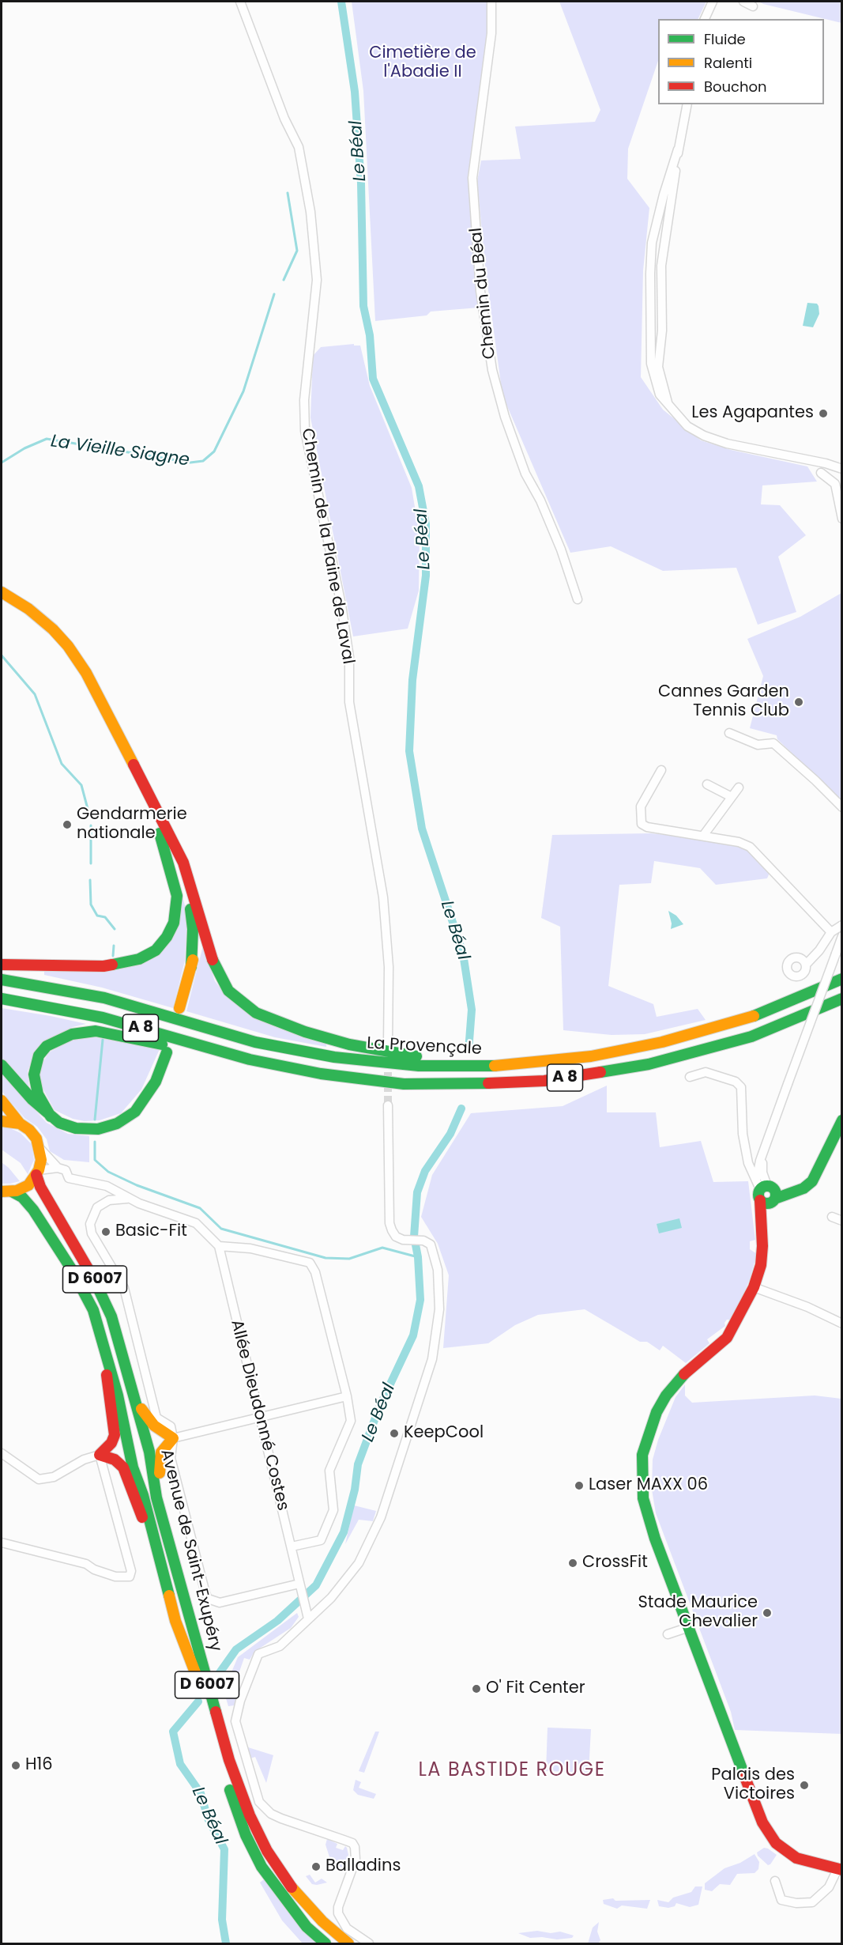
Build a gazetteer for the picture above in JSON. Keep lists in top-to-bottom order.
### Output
{
  "streets": {
    "main road": [
      "A 8",
      "La Provençale",
      "D 6007",
      "Avenue de Saint-Exupéry"
    ],
    "street": ["Chemin du Béal", "Chemin de la Plaine de Laval", "Allée Dieudonné Costes"]
  },
  "districts": ["LA BASTIDE ROUGE"],
  "water": ["Le Béal", "La Vieille Siagne"],
  "parks": ["Cimetière de l'Abadie II"],
  "places": [
    "Les Agapantes",
    "Cannes Garden Tennis Club",
    "Gendarmerie nationale",
    "Basic-Fit",
    "KeepCool",
    "Laser MAXX 06",
    "CrossFit",
    "Stade Maurice Chevalier",
    "O' Fit Center",
    "H16",
    "Palais des Victoires",
    "Balladins"
  ],
  "legend": ["Fluide", "Ralenti", "Bouchon"]
}
